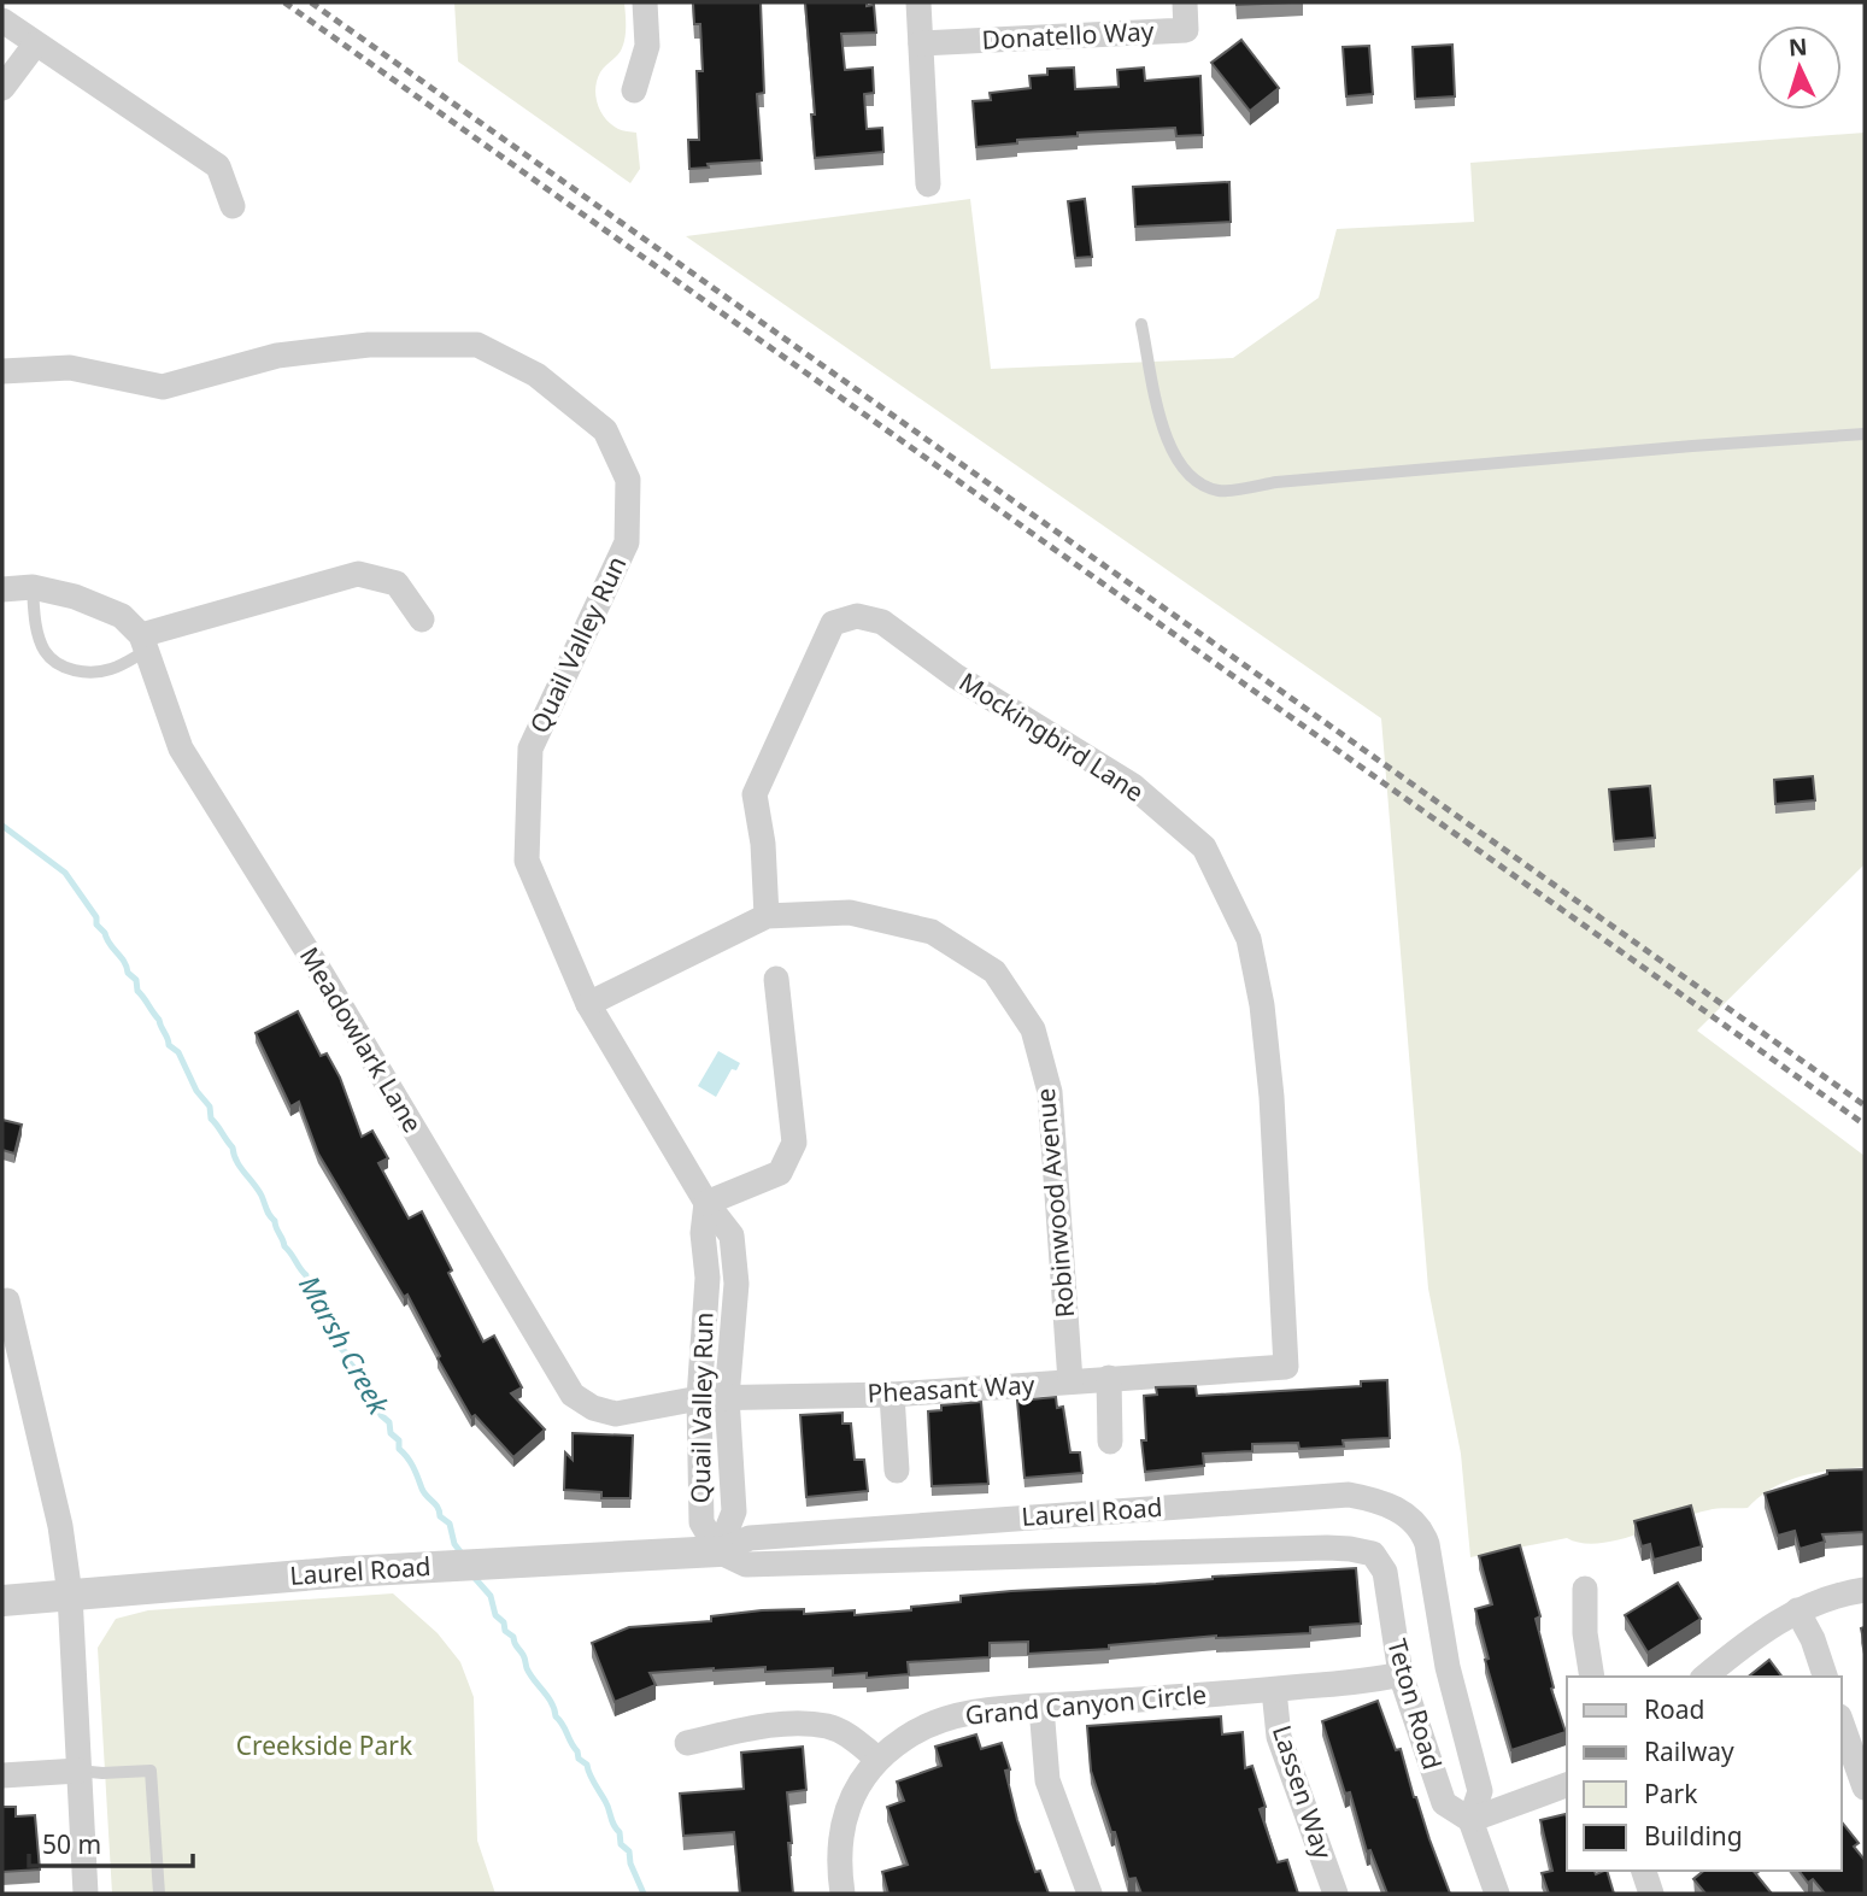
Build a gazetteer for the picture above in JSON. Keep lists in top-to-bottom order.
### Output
{
  "streets": {
    "street": [
      "Donatello Way",
      "Quail Valley Run",
      "Mockingbird Lane",
      "Meadowlark Lane",
      "Robinwood Avenue",
      "Pheasant Way",
      "Laurel Road",
      "Teton Road",
      "Grand Canyon Circle",
      "Lassen Way"
    ]
  },
  "crossings": [
    ["Quail Valley Run", "Robinwood Avenue"],
    ["Quail Valley Run", "Pheasant Way"],
    ["Quail Valley Run", "Laurel Road"],
    ["Mockingbird Lane", "Robinwood Avenue"],
    ["Mockingbird Lane", "Pheasant Way"],
    ["Meadowlark Lane", "Pheasant Way"],
    ["Robinwood Avenue", "Pheasant Way"],
    ["Laurel Road", "Teton Road"],
    ["Teton Road", "Grand Canyon Circle"],
    ["Grand Canyon Circle", "Lassen Way"]
  ],
  "water": ["Marsh Creek"],
  "parks": ["Creekside Park"],
  "legend": [
    "Road",
    "Railway",
    "Park",
    "Building"
  ],
  "scale_bar": "50 m",
  "north": "top"
}
